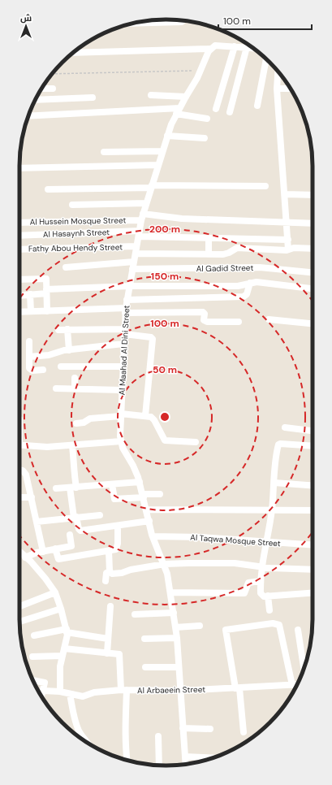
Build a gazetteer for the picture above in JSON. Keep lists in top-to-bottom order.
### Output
{
  "streets": {
    "street": [
      "Al Hussein Mosque Street",
      "Al Hasaynh Street",
      "Fathy Abou Hendy Street",
      "Al Gadid Street",
      "Al Maahad Al Dini Street",
      "Al Taqwa Mosque Street",
      "Al Arbaeein Street"
    ]
  },
  "crossings": [
    ["Al Hussein Mosque Street", "Al Maahad Al Dini Street"],
    ["Al Hasaynh Street", "Al Maahad Al Dini Street"],
    ["Fathy Abou Hendy Street", "Al Maahad Al Dini Street"],
    ["Al Gadid Street", "Al Maahad Al Dini Street"],
    ["Al Maahad Al Dini Street", "Al Taqwa Mosque Street"],
    ["Al Maahad Al Dini Street", "Al Arbaeein Street"]
  ],
  "scale_bar": "100 m",
  "north": "top",
  "rings": [
    "200 m",
    "150 m",
    "100 m",
    "50 m"
  ]
}
